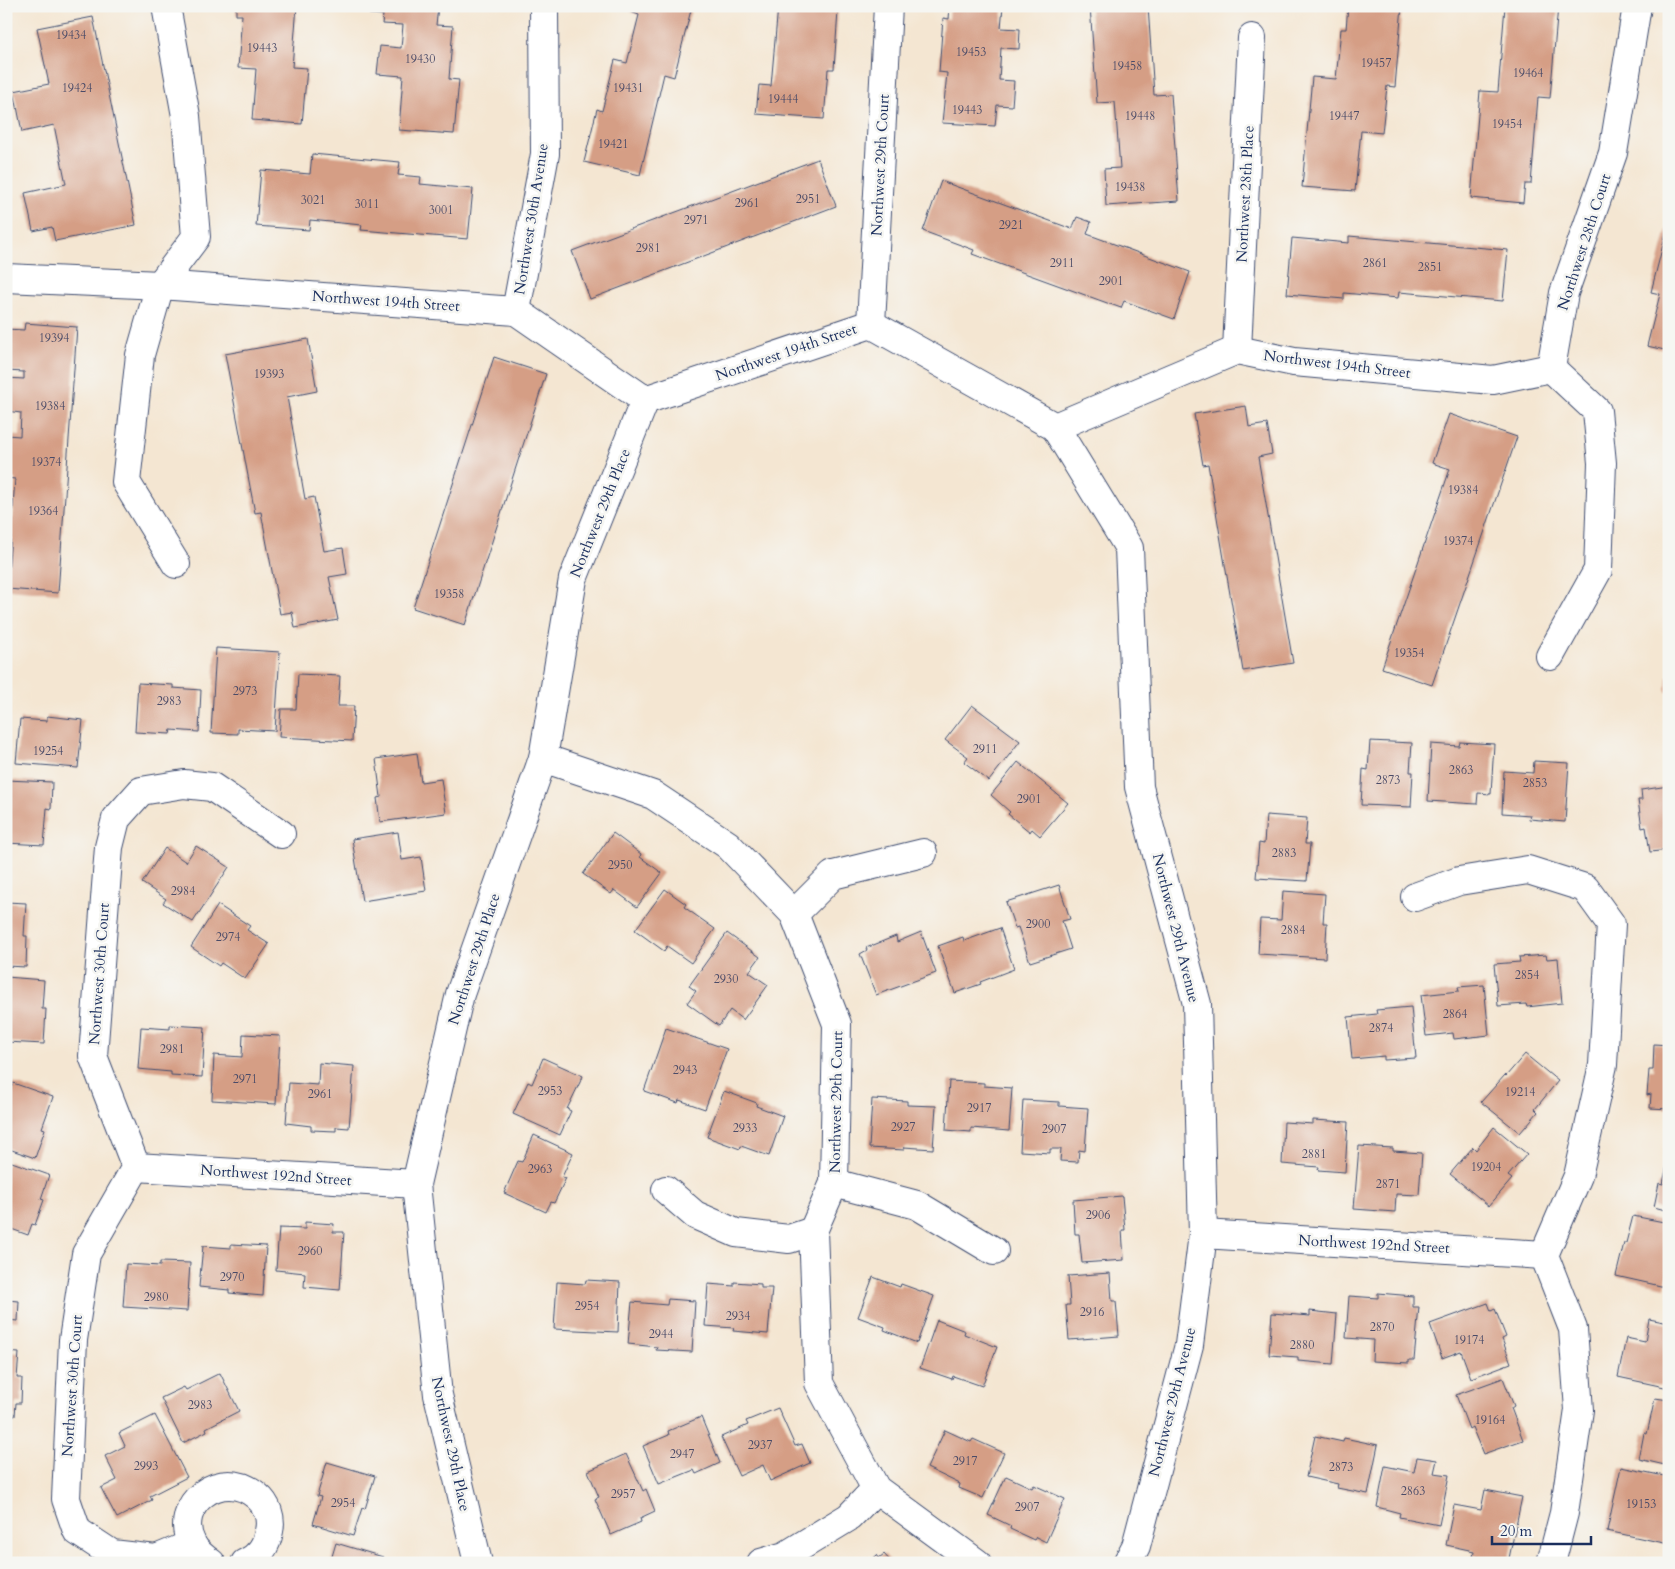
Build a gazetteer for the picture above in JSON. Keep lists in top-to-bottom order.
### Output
{
  "streets": {
    "street": [
      "Northwest 29th Court",
      "Northwest 28th Place",
      "Northwest 30th Avenue",
      "Northwest 28th Court",
      "Northwest 194th Street",
      "Northwest 29th Place",
      "Northwest 29th Avenue",
      "Northwest 30th Court",
      "Northwest 192nd Street"
    ]
  },
  "crossings": [
    ["Northwest 29th Court", "Northwest 194th Street"],
    ["Northwest 28th Place", "Northwest 194th Street"],
    ["Northwest 30th Avenue", "Northwest 194th Street"],
    ["Northwest 28th Court", "Northwest 194th Street"],
    ["Northwest 194th Street", "Northwest 29th Place"],
    ["Northwest 194th Street", "Northwest 29th Avenue"],
    ["Northwest 29th Place", "Northwest 192nd Street"],
    ["Northwest 29th Avenue", "Northwest 192nd Street"],
    ["Northwest 30th Court", "Northwest 192nd Street"]
  ],
  "house_numbers": [
    "19434",
    "19443",
    "19453",
    "19430",
    "19457",
    "19458",
    "19464",
    "19424",
    "19431",
    "19444",
    "19443",
    "19448",
    "19447",
    "19454",
    "19421",
    "19438",
    "2951",
    "3021",
    "2961",
    "3011",
    "3001",
    "2971",
    "2921",
    "2981",
    "2911",
    "2861",
    "2851",
    "2901",
    "19394",
    "19393",
    "19384",
    "19374",
    "19384",
    "19364",
    "19374",
    "19358",
    "19354",
    "2973",
    "2983",
    "2911",
    "19254",
    "2863",
    "2873",
    "2853",
    "2901",
    "2883",
    "2950",
    "2984",
    "2900",
    "2884",
    "2974",
    "2854",
    "2930",
    "2864",
    "2874",
    "2981",
    "2943",
    "2971",
    "2953",
    "19214",
    "2961",
    "2917",
    "2927",
    "2933",
    "2907",
    "2881",
    "19204",
    "2963",
    "2871",
    "2906",
    "2960",
    "2970",
    "2980",
    "2954",
    "2916",
    "2934",
    "2870",
    "2944",
    "19174",
    "2880",
    "2983",
    "19164",
    "2937",
    "2947",
    "2917",
    "2993",
    "2873",
    "2863",
    "2957",
    "2954",
    "19153",
    "2907"
  ],
  "scale_bar": "20 m"
}
